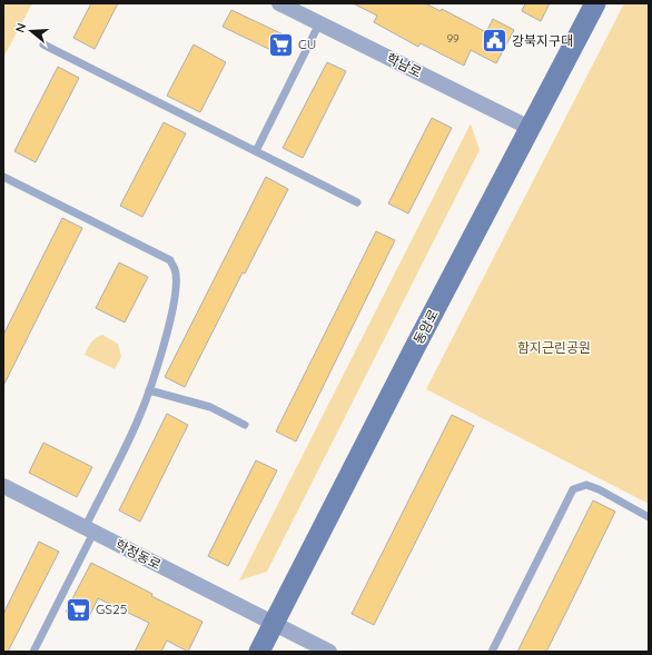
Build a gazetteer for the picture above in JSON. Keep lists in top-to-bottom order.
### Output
{
  "streets": {
    "main road": ["동암로"],
    "street": ["학남로", "학정동로"]
  },
  "crossings": [
    ["학남로", "동암로"],
    ["동암로", "학정동로"]
  ],
  "parks": ["함지근린공원"],
  "places": {
    "public building": ["강북지구대"],
    "supermarket": ["CU", "GS25"]
  },
  "house_numbers": ["99"],
  "north": "left"
}
